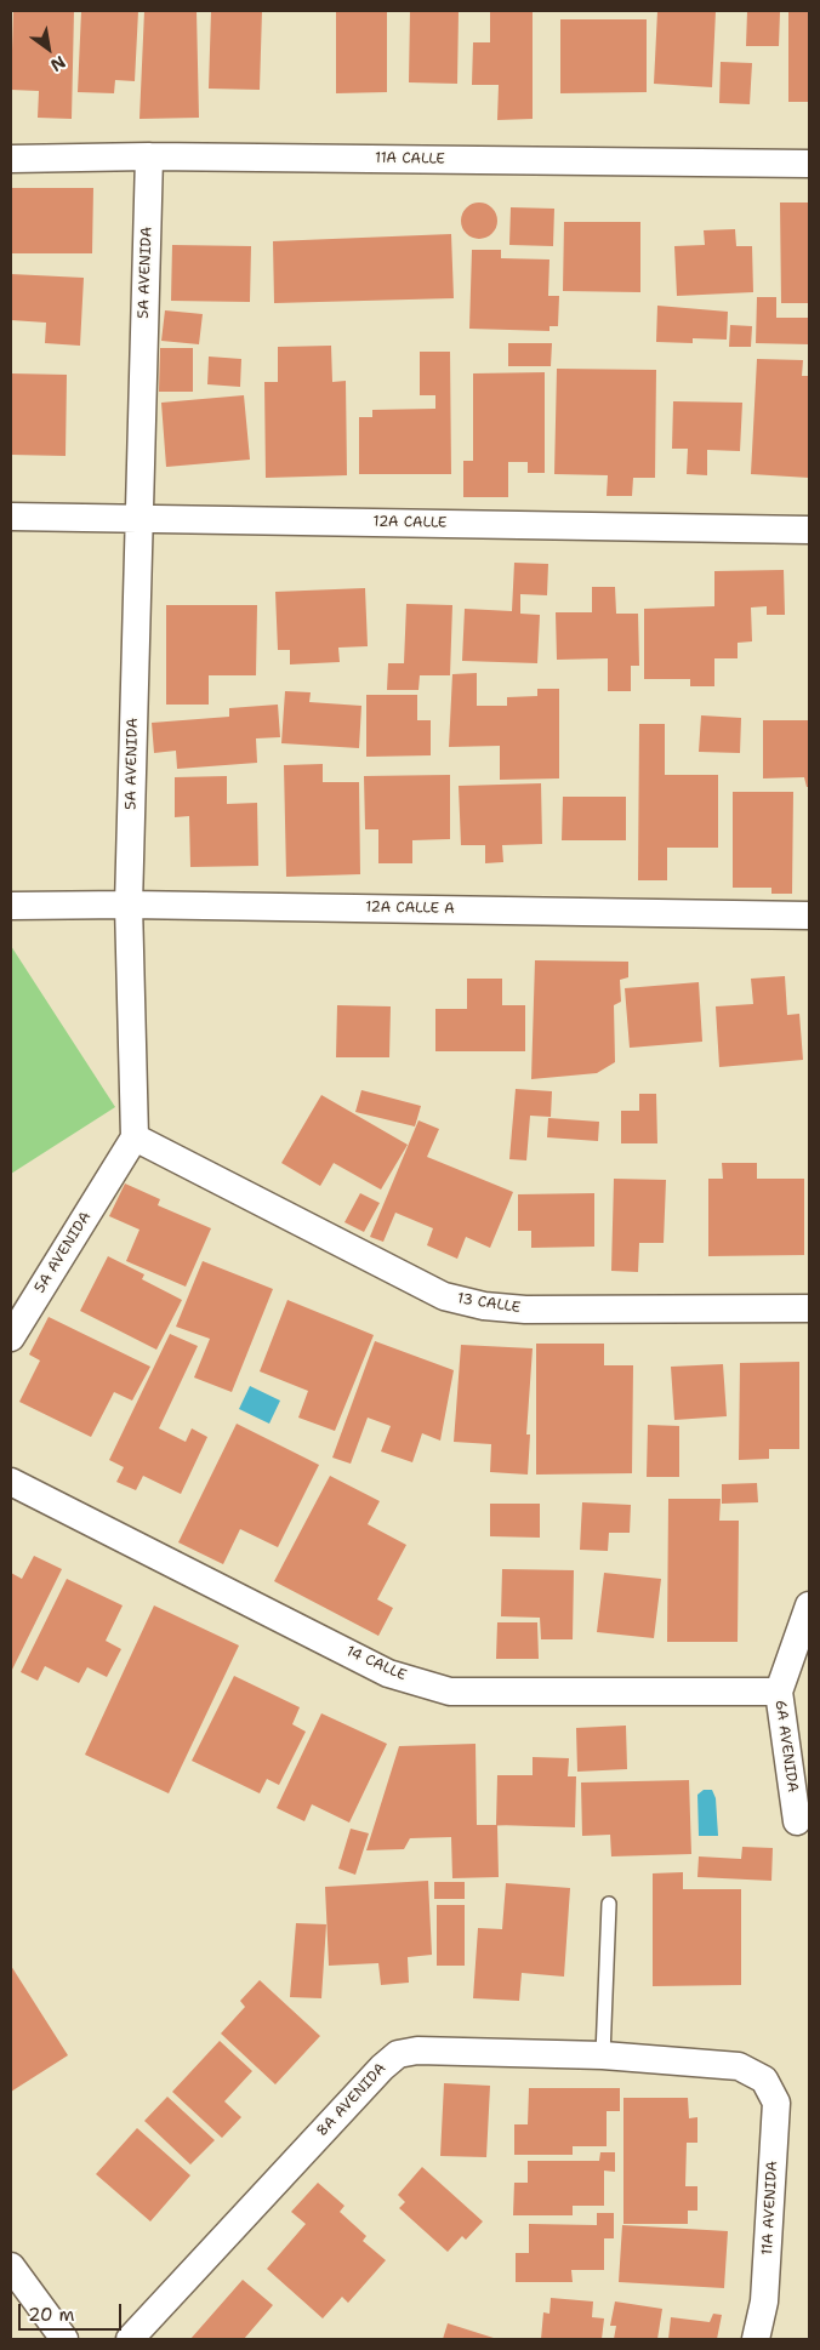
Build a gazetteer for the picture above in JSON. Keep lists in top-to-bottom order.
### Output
{
  "streets": {
    "street": [
      "11A CALLE",
      "5A AVENIDA",
      "12A CALLE",
      "12A CALLE A",
      "13 CALLE",
      "14 CALLE",
      "6A AVENIDA",
      "8A AVENIDA",
      "11A AVENIDA"
    ]
  },
  "crossings": [
    ["11A CALLE", "5A AVENIDA"],
    ["5A AVENIDA", "12A CALLE"],
    ["5A AVENIDA", "12A CALLE A"],
    ["5A AVENIDA", "13 CALLE"],
    ["14 CALLE", "6A AVENIDA"],
    ["8A AVENIDA", "11A AVENIDA"]
  ],
  "scale_bar": "20 m",
  "north": "bottom right"
}
